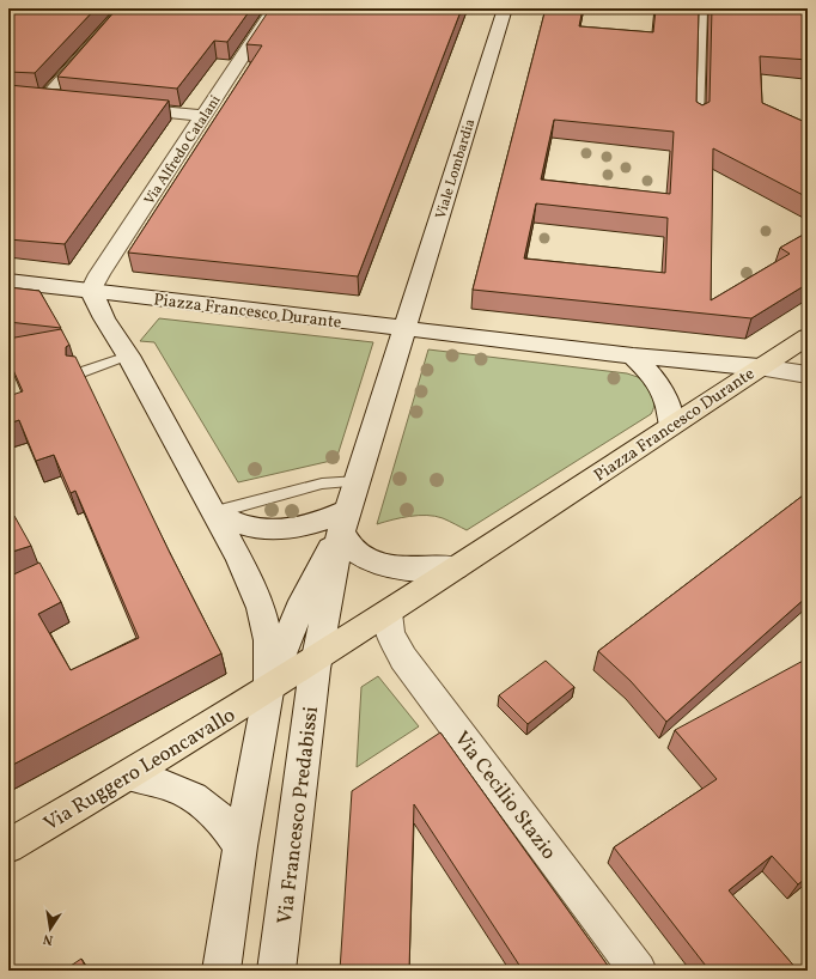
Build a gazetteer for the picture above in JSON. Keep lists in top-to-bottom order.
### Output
{
  "streets": {
    "main road": ["Piazza Francesco Durante", "Via Ruggero Leoncavallo"],
    "street": [
      "Via Alfredo Catalani",
      "Viale Lombardia",
      "Via Cecilio Stazio",
      "Via Francesco Predabissi"
    ]
  },
  "crossings": [
    ["Via Alfredo Catalani", "Piazza Francesco Durante"],
    ["Viale Lombardia", "Piazza Francesco Durante"],
    ["Piazza Francesco Durante", "Via Ruggero Leoncavallo"],
    ["Piazza Francesco Durante", "Via Cecilio Stazio"],
    ["Piazza Francesco Durante", "Via Francesco Predabissi"]
  ],
  "north": "bottom"
}
